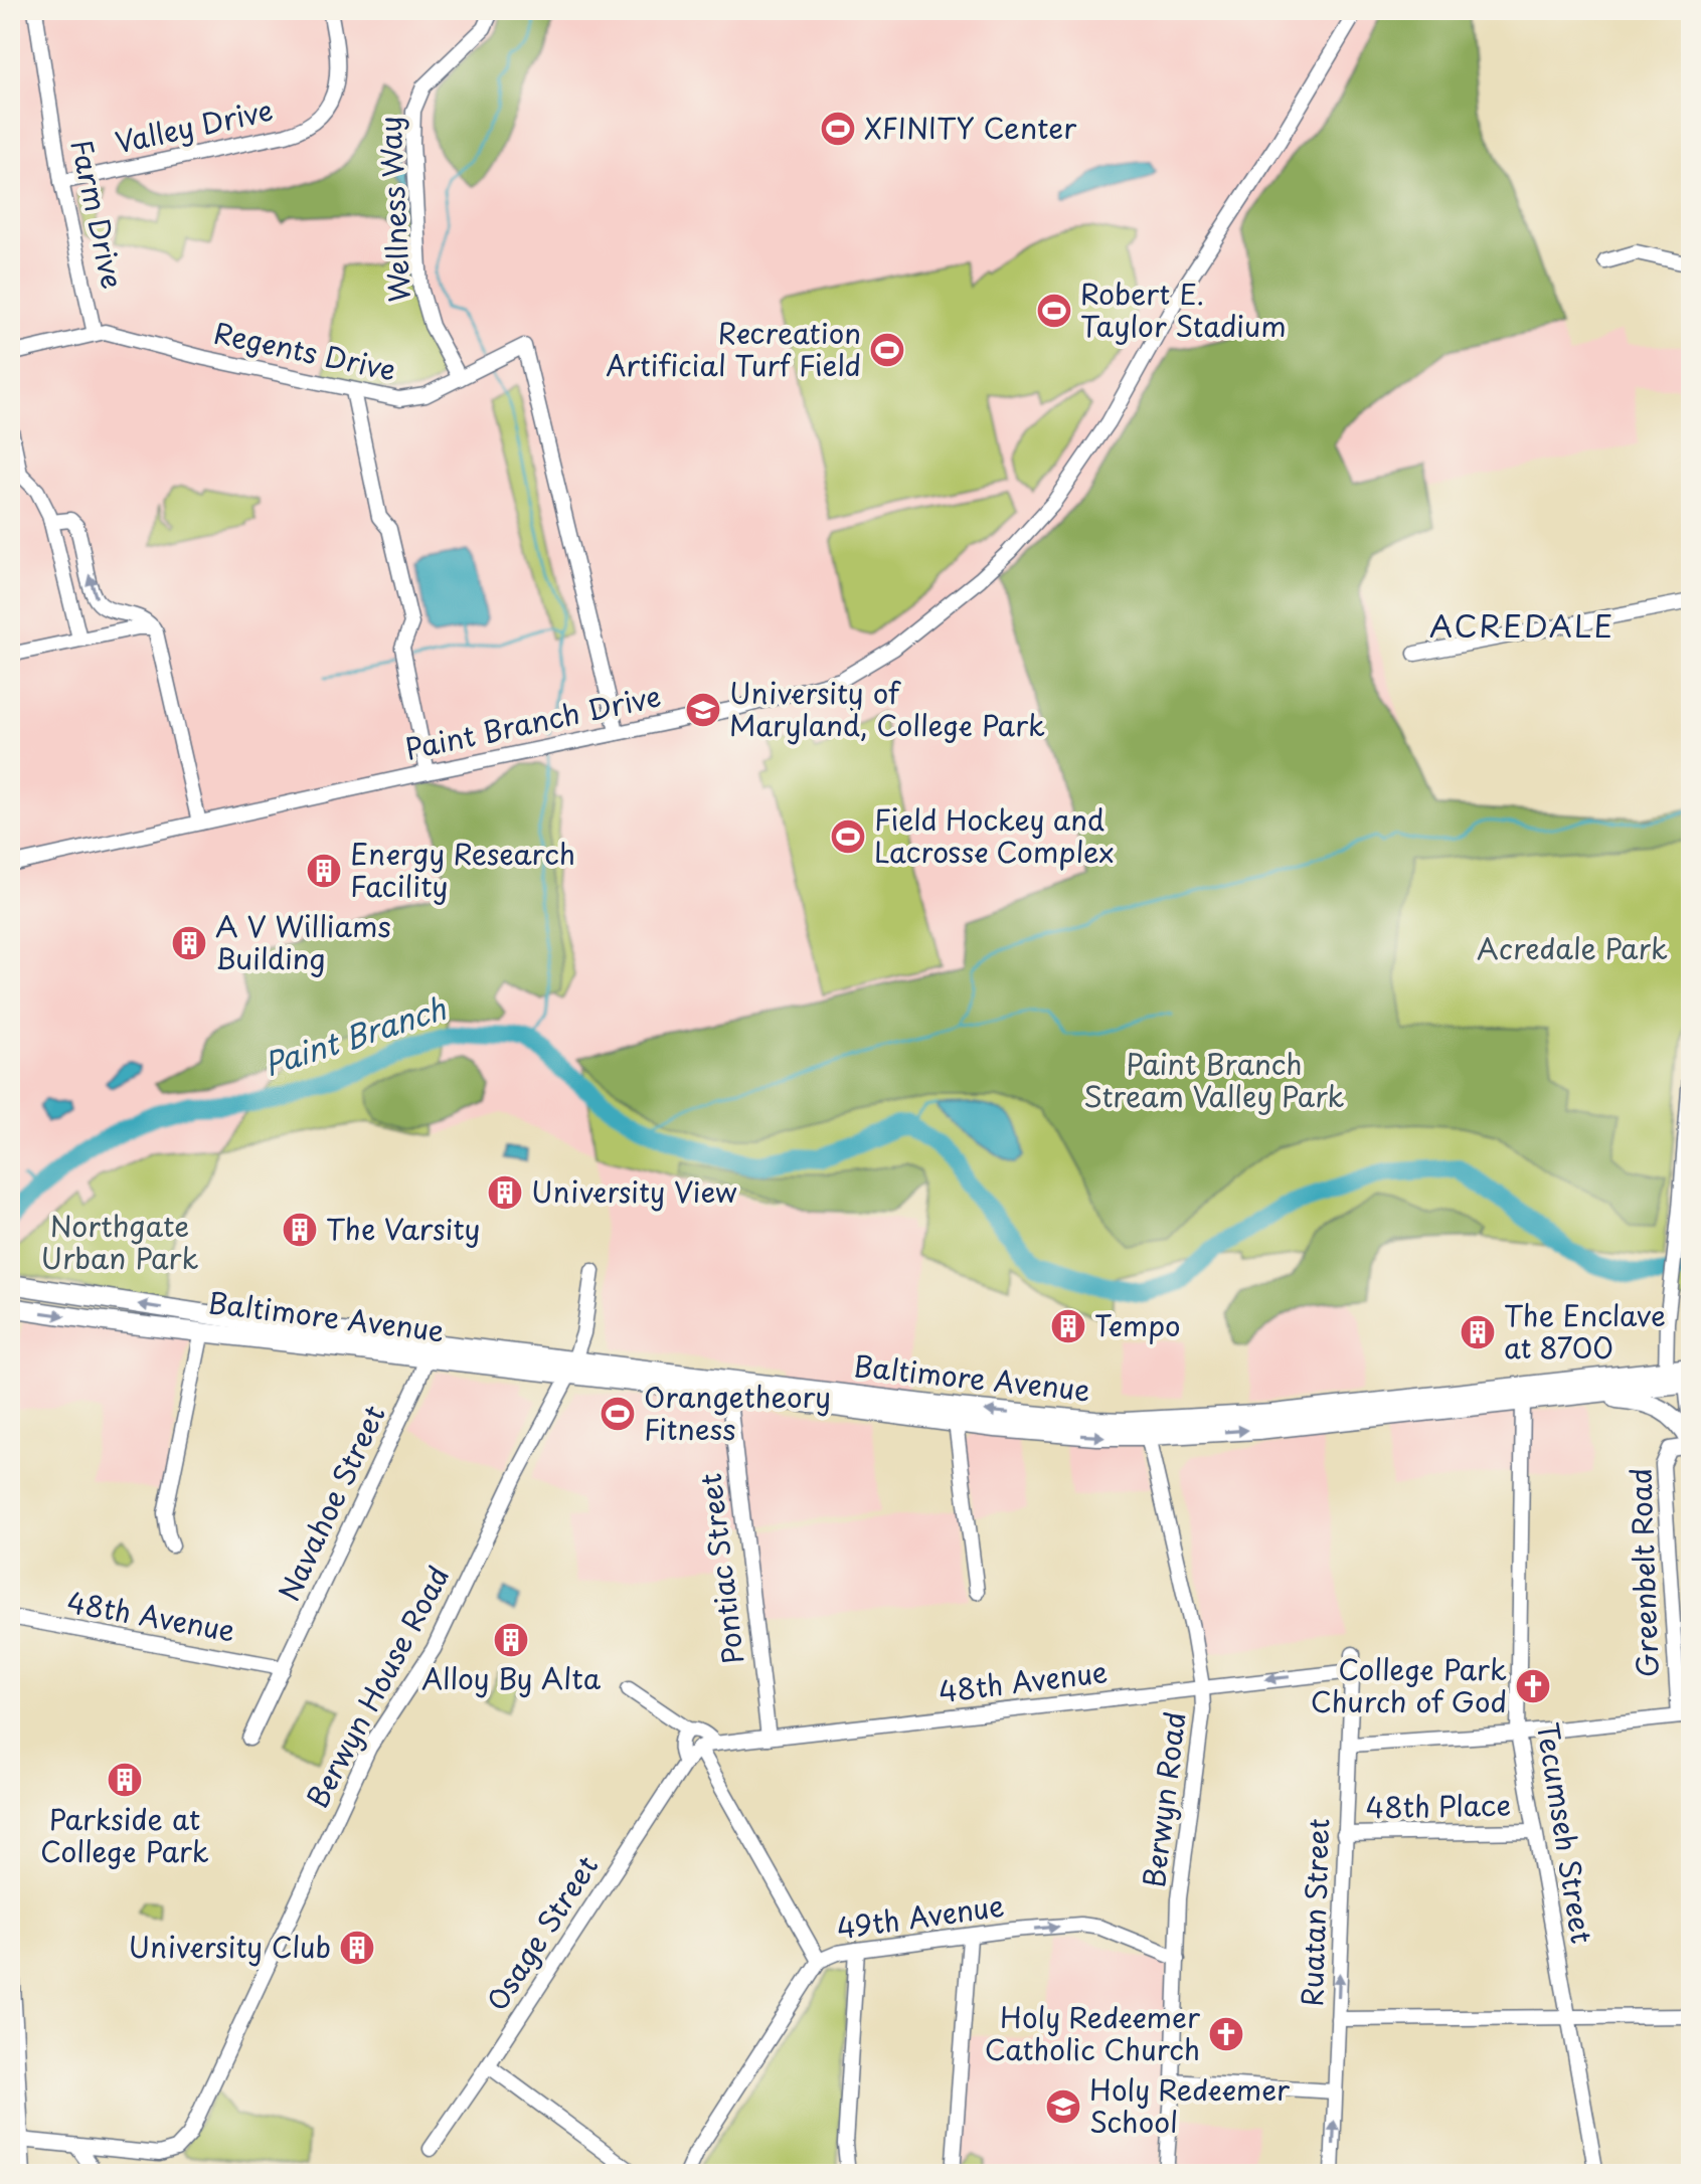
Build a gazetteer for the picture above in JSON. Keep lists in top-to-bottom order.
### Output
{
  "streets": {
    "main road": ["Baltimore Avenue"],
    "street": [
      "Valley Drive",
      "Wellness Way",
      "Farm Drive",
      "Regents Drive",
      "Paint Branch Drive",
      "Navahoe Street",
      "Pontiac Street",
      "Greenbelt Road",
      "48th Avenue",
      "Berwyn House Road",
      "Berwyn Road",
      "48th Place",
      "Tecumseh Street",
      "Ruatan Street",
      "49th Avenue",
      "Osage Street"
    ]
  },
  "crossings": [
    ["Valley Drive", "Farm Drive"],
    ["Wellness Way", "Regents Drive"],
    ["Farm Drive", "Regents Drive"],
    ["Regents Drive", "Paint Branch Drive"],
    ["Baltimore Avenue", "Navahoe Street"],
    ["Baltimore Avenue", "Pontiac Street"],
    ["Baltimore Avenue", "Berwyn House Road"],
    ["Baltimore Avenue", "Berwyn Road"],
    ["Baltimore Avenue", "Tecumseh Street"],
    ["Navahoe Street", "48th Avenue"],
    ["Pontiac Street", "48th Avenue"],
    ["48th Avenue", "Berwyn Road"],
    ["48th Avenue", "Ruatan Street"],
    ["48th Avenue", "Osage Street"],
    ["Berwyn Road", "49th Avenue"],
    ["48th Place", "Tecumseh Street"],
    ["48th Place", "Ruatan Street"]
  ],
  "one_way": ["Ruatan Street"],
  "districts": ["ACREDALE"],
  "water": ["Paint Branch"],
  "parks": ["Acredale Park", "Paint Branch Stream Valley Park", "Northgate Urban Park"],
  "places": {
    "sports": [
      "XFINITY Center",
      "Robert E. Taylor Stadium",
      "Recreation Artificial Turf Field",
      "Field Hockey and Lacrosse Complex",
      "Orangetheory Fitness"
    ],
    "school or university": ["University of Maryland, College Park", "Holy Redeemer School"],
    "building": [
      "Energy Research Facility",
      "A V Williams Building",
      "University View",
      "The Varsity",
      "Tempo",
      "The Enclave at 8700",
      "Alloy By Alta",
      "Parkside at College Park",
      "University Club"
    ],
    "church": ["College Park Church of God", "Holy Redeemer Catholic Church"]
  }
}
